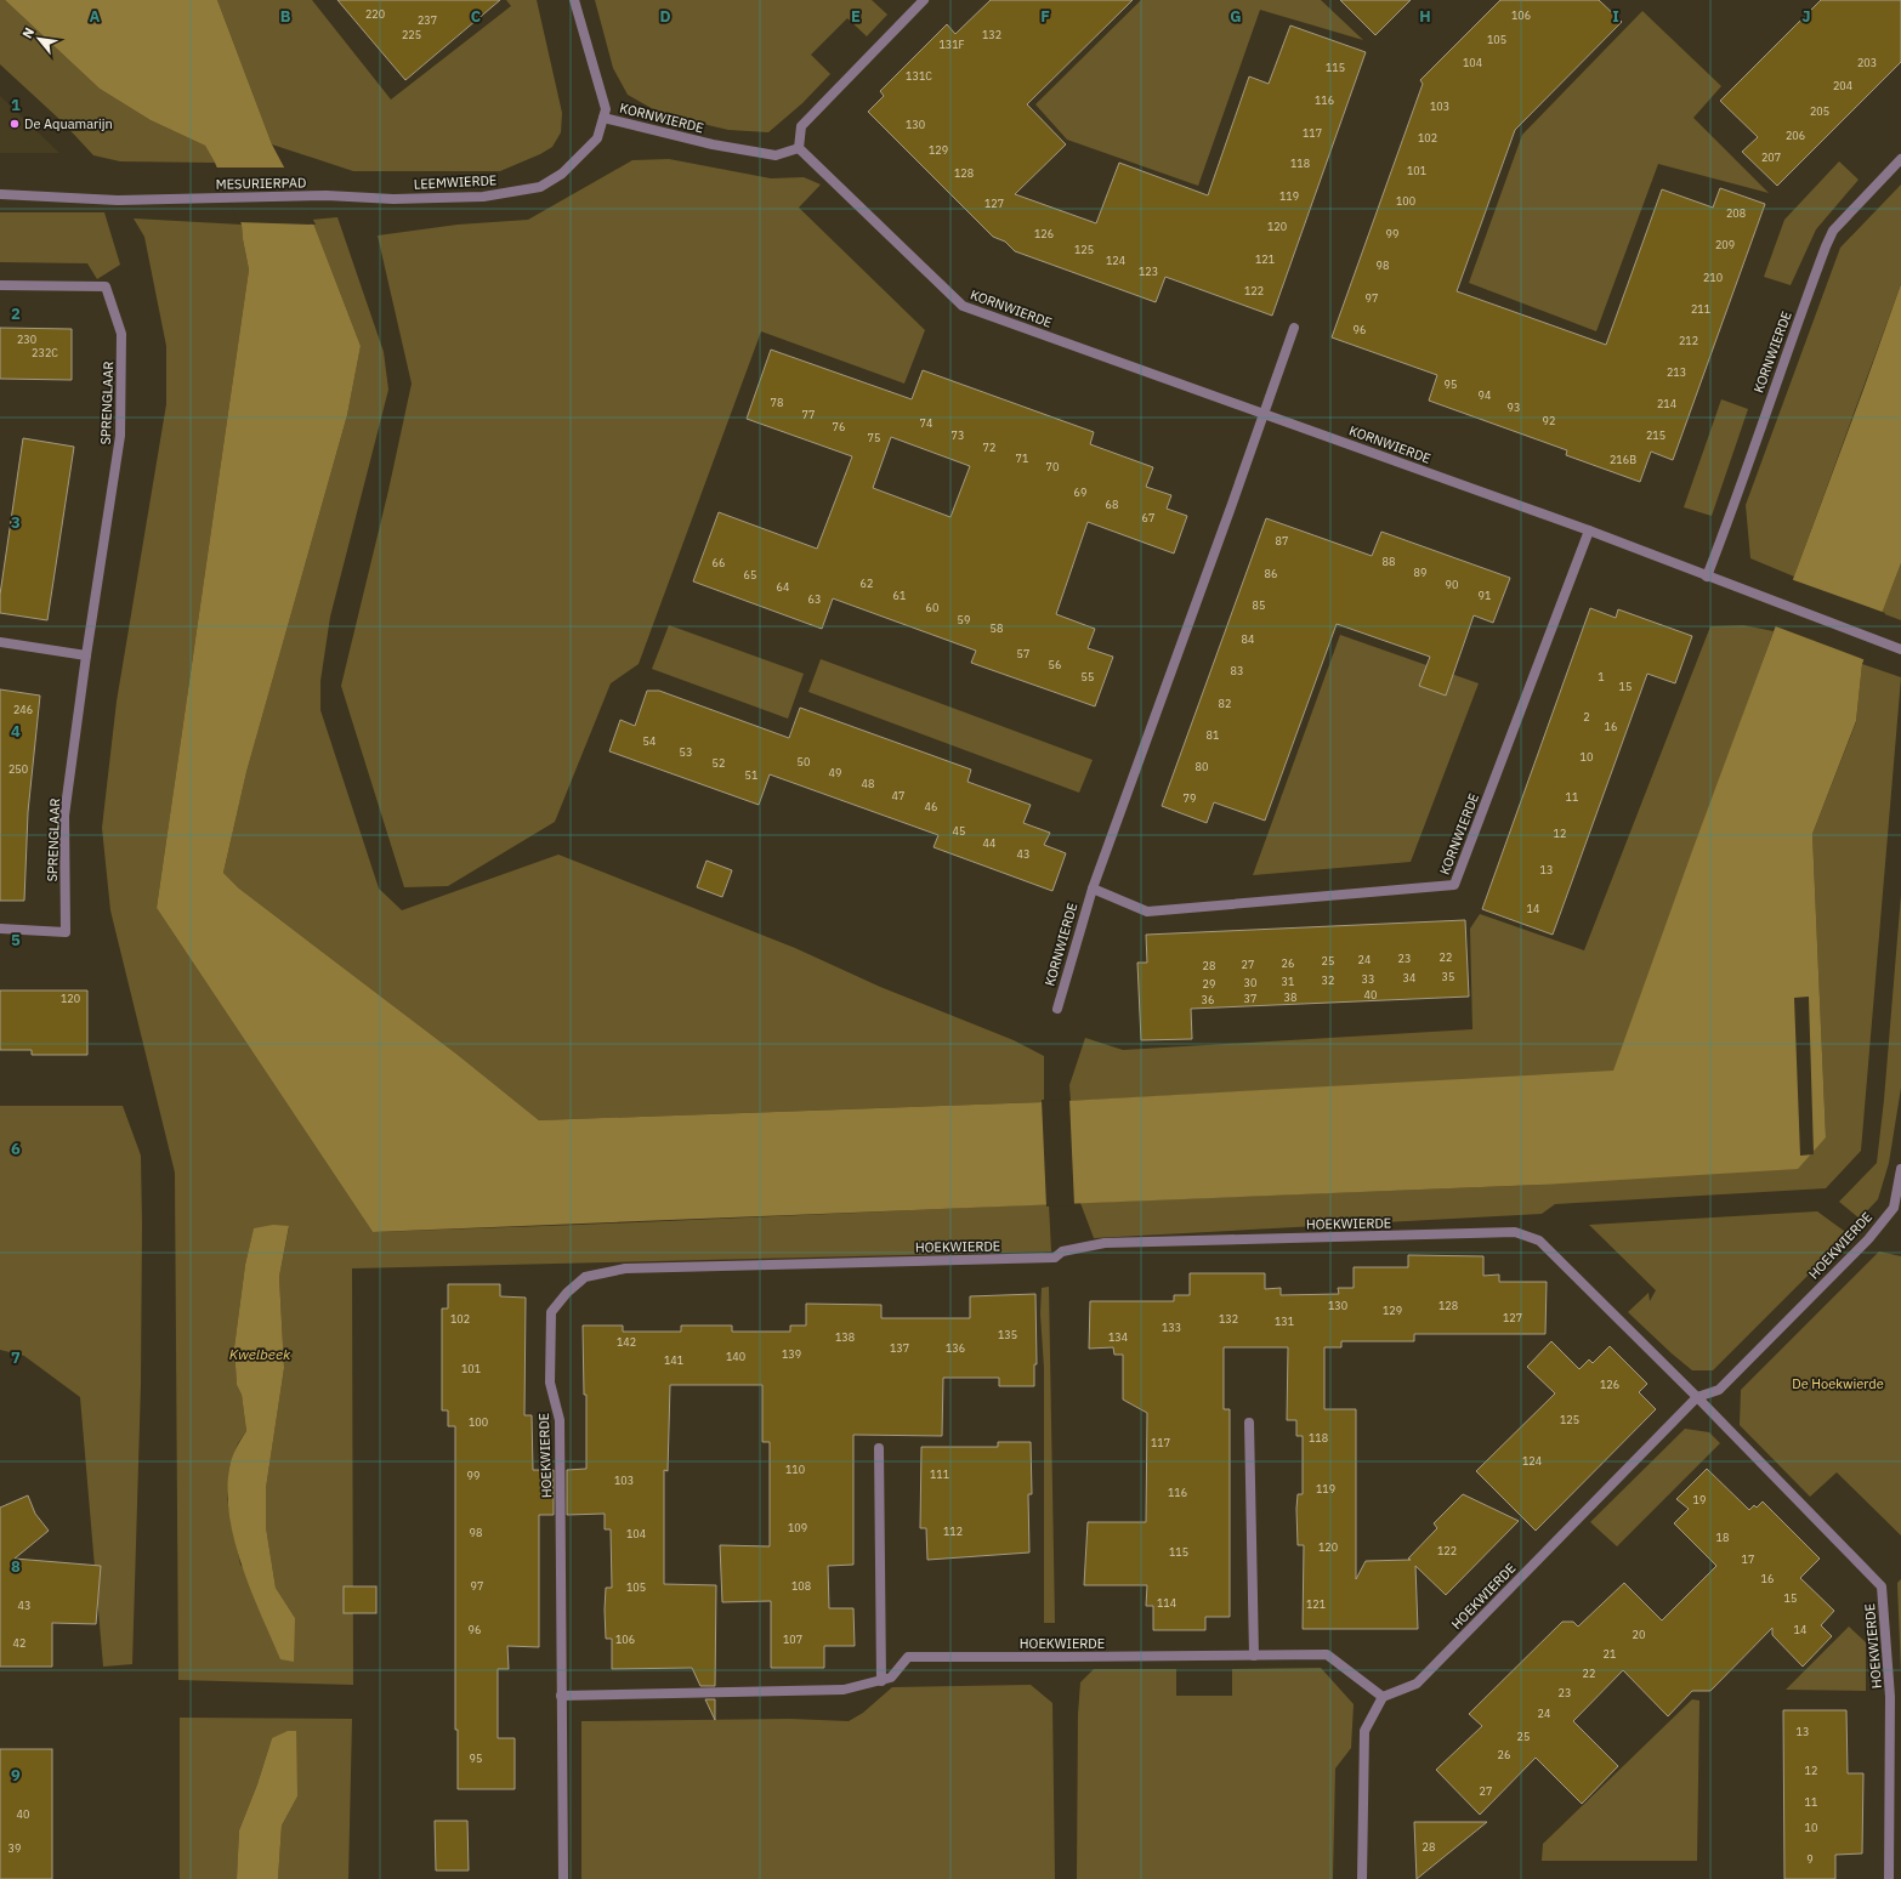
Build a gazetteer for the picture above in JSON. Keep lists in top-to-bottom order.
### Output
{
  "streets": {
    "street": [
      "KORNWIERDE",
      "LEEMWIERDE",
      "MESURIERPAD",
      "SPRENGLAAR",
      "HOEKWIERDE"
    ]
  },
  "crossings": [
    ["KORNWIERDE", "LEEMWIERDE"],
    ["LEEMWIERDE", "MESURIERPAD"]
  ],
  "water": ["Kwelbeek"],
  "parks": ["De Hoekwierde"],
  "places": ["De Aquamarijn"],
  "house_numbers": [
    "220",
    "106",
    "237",
    "225",
    "132",
    "105",
    "131F",
    "104",
    "203",
    "115",
    "131C",
    "204",
    "116",
    "103",
    "205",
    "130",
    "117",
    "206",
    "102",
    "129",
    "207",
    "118",
    "101",
    "128",
    "119",
    "100",
    "127",
    "208",
    "120",
    "126",
    "99",
    "209",
    "125",
    "121",
    "124",
    "98",
    "123",
    "210",
    "122",
    "97",
    "211",
    "96",
    "230",
    "212",
    "232C",
    "213",
    "95",
    "94",
    "78",
    "214",
    "93",
    "77",
    "92",
    "74",
    "76",
    "73",
    "215",
    "75",
    "72",
    "71",
    "216B",
    "70",
    "69",
    "68",
    "67",
    "87",
    "88",
    "66",
    "89",
    "86",
    "65",
    "62",
    "90",
    "64",
    "61",
    "91",
    "63",
    "85",
    "60",
    "59",
    "58",
    "84",
    "57",
    "56",
    "83",
    "55",
    "1",
    "15",
    "82",
    "246",
    "2",
    "16",
    "81",
    "54",
    "53",
    "10",
    "50",
    "52",
    "80",
    "250",
    "49",
    "51",
    "48",
    "47",
    "11",
    "79",
    "46",
    "45",
    "12",
    "44",
    "43",
    "13",
    "14",
    "22",
    "23",
    "24",
    "25",
    "26",
    "27",
    "28",
    "35",
    "34",
    "33",
    "32",
    "31",
    "30",
    "29",
    "40",
    "38",
    "120",
    "37",
    "36",
    "130",
    "128",
    "129",
    "127",
    "102",
    "132",
    "131",
    "133",
    "135",
    "138",
    "134",
    "142",
    "137",
    "136",
    "139",
    "140",
    "141",
    "101",
    "126",
    "125",
    "100",
    "118",
    "117",
    "124",
    "110",
    "111",
    "99",
    "103",
    "119",
    "116",
    "19",
    "109",
    "112",
    "98",
    "104",
    "18",
    "120",
    "122",
    "115",
    "17",
    "16",
    "97",
    "108",
    "105",
    "15",
    "114",
    "121",
    "43",
    "96",
    "14",
    "20",
    "106",
    "107",
    "42",
    "21",
    "22",
    "23",
    "24",
    "13",
    "25",
    "26",
    "95",
    "12",
    "27",
    "11",
    "40",
    "10",
    "28",
    "39",
    "9"
  ],
  "north": "top left",
  "grid": {
    "columns": [
      "A",
      "B",
      "C",
      "D",
      "E",
      "F",
      "G",
      "H",
      "I",
      "J"
    ],
    "rows": [
      "1",
      "2",
      "3",
      "4",
      "5",
      "6",
      "7",
      "8",
      "9"
    ]
  }
}
